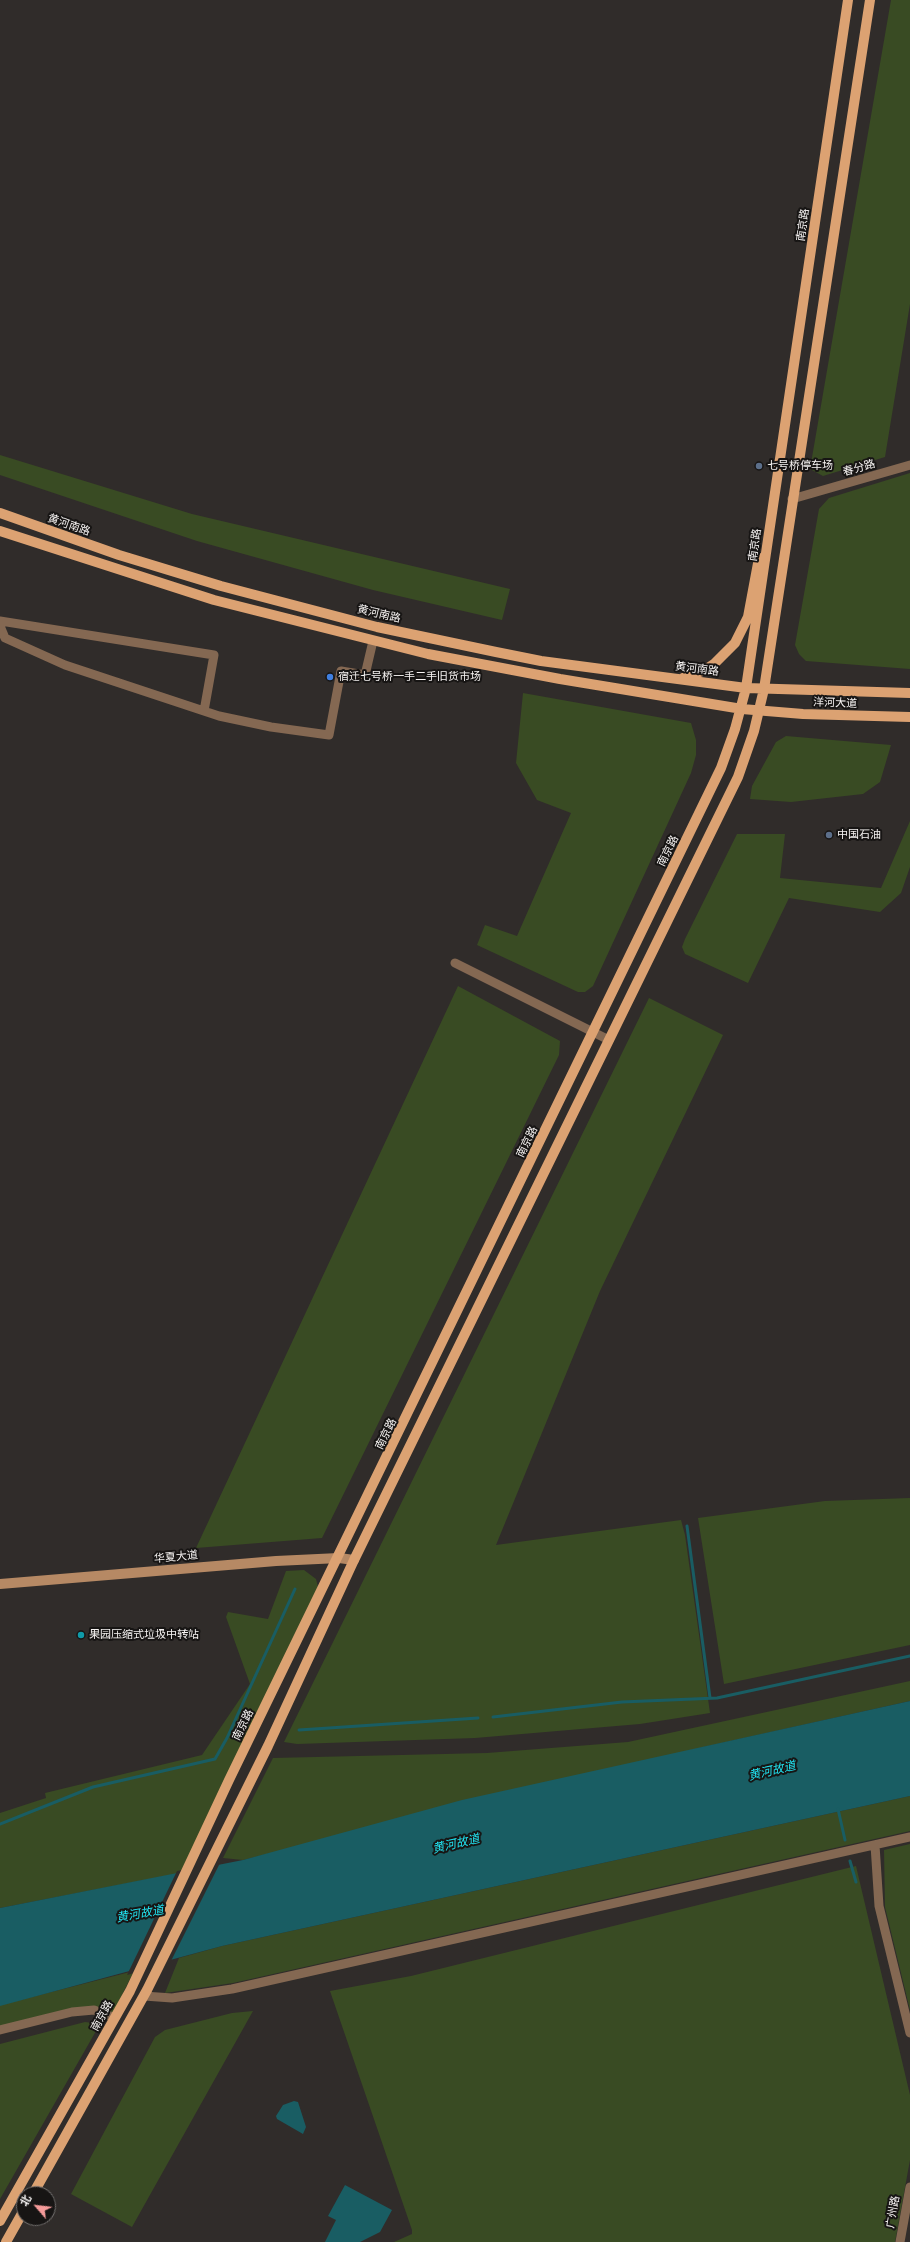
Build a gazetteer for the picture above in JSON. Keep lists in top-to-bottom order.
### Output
{
  "streets": {
    "main road": ["南京路", "黄河南路", "洋河大道"],
    "street": ["春分路", "华夏大道", "广州路"]
  },
  "crossings": [
    ["南京路", "黄河南路"],
    ["南京路", "华夏大道"],
    ["黄河南路", "洋河大道"]
  ],
  "water": ["黄河故道"],
  "places": [
    "七号桥停车场",
    "宿迁七号桥一手二手旧货市场",
    "中国石油",
    "果园压缩式垃圾中转站"
  ],
  "north": "top left"
}
